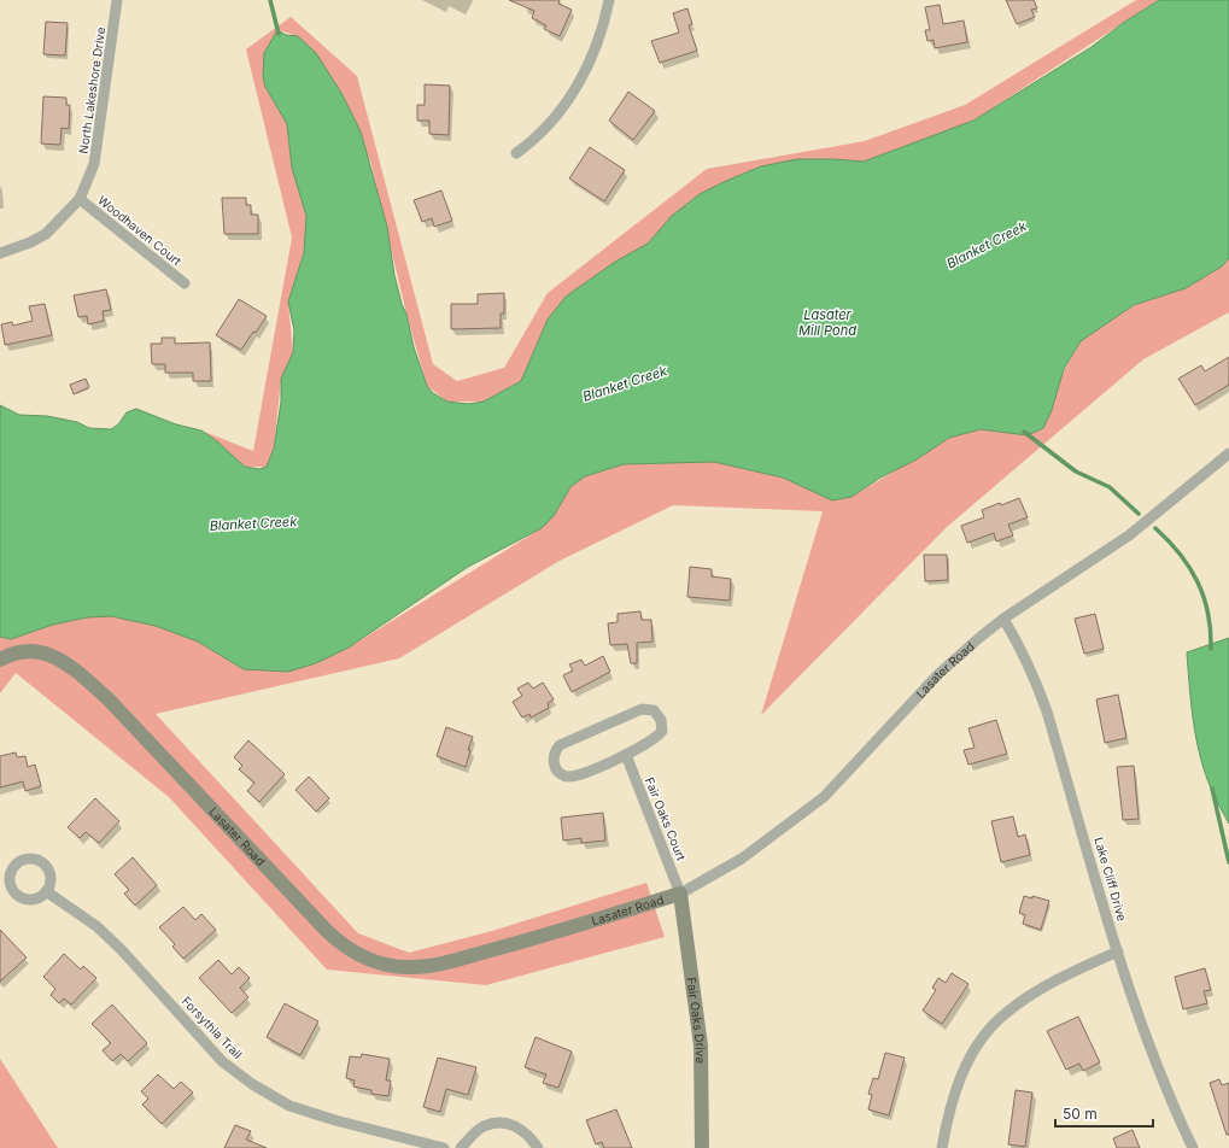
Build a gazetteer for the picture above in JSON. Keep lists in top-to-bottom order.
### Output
{
  "streets": {
    "street": [
      "North Lakeshore Drive",
      "Woodhaven Court",
      "Lasater Road",
      "Fair Oaks Court",
      "Lake Cliff Drive",
      "Fair Oaks Drive",
      "Forsythia Trail"
    ]
  },
  "crossings": [
    ["North Lakeshore Drive", "Woodhaven Court"],
    ["Lasater Road", "Fair Oaks Court"],
    ["Lasater Road", "Lake Cliff Drive"],
    ["Lasater Road", "Fair Oaks Drive"],
    ["Fair Oaks Court", "Fair Oaks Drive"]
  ],
  "water": ["Blanket Creek", "Lasater Mill Pond"],
  "scale_bar": "50 m"
}
